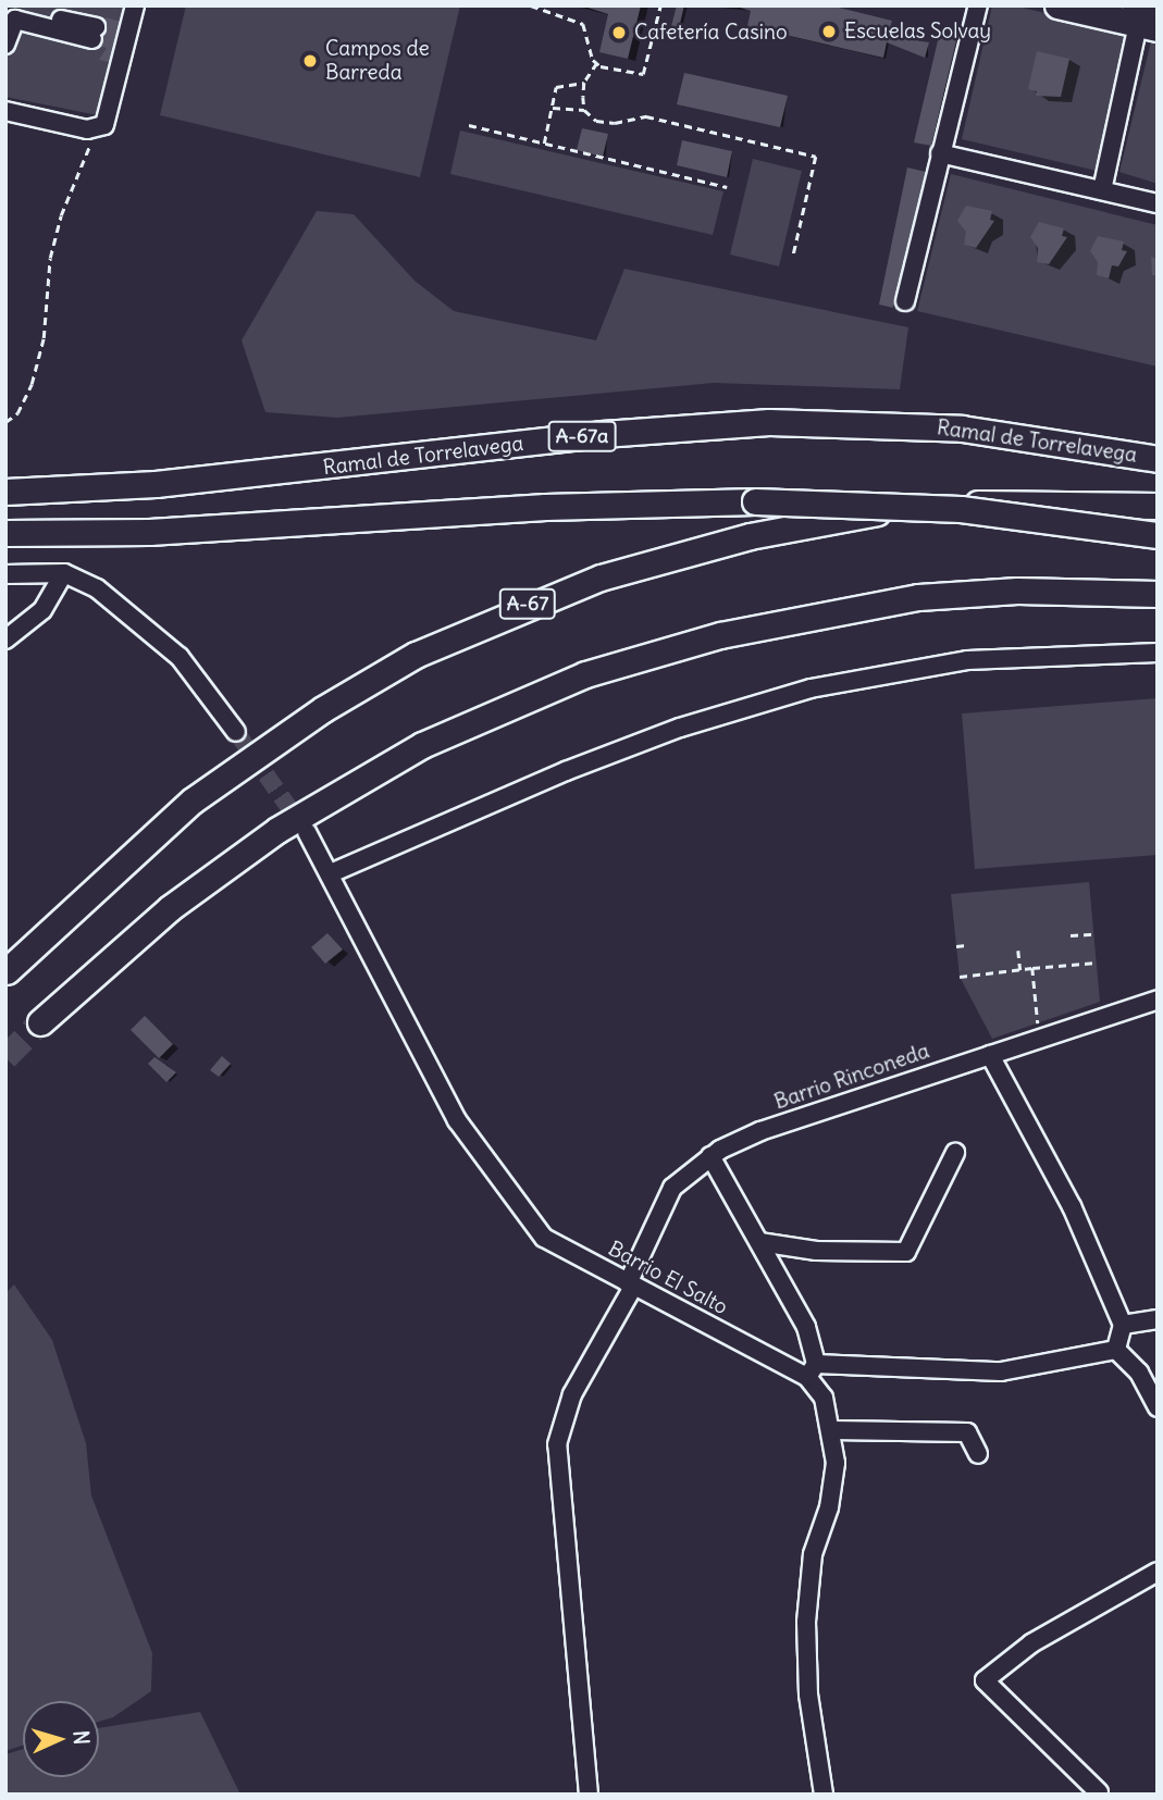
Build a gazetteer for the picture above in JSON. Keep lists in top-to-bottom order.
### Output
{
  "streets": {
    "highway": ["A-67a", "Ramal de Torrelavega", "A-67"],
    "street": ["Barrio Rinconeda", "Barrio El Salto"]
  },
  "crossings": [
    ["Barrio Rinconeda", "Barrio El Salto"]
  ],
  "places": ["Escuelas Solvay", "Cafetería Casino", "Campos de Barreda"],
  "north": "right"
}
